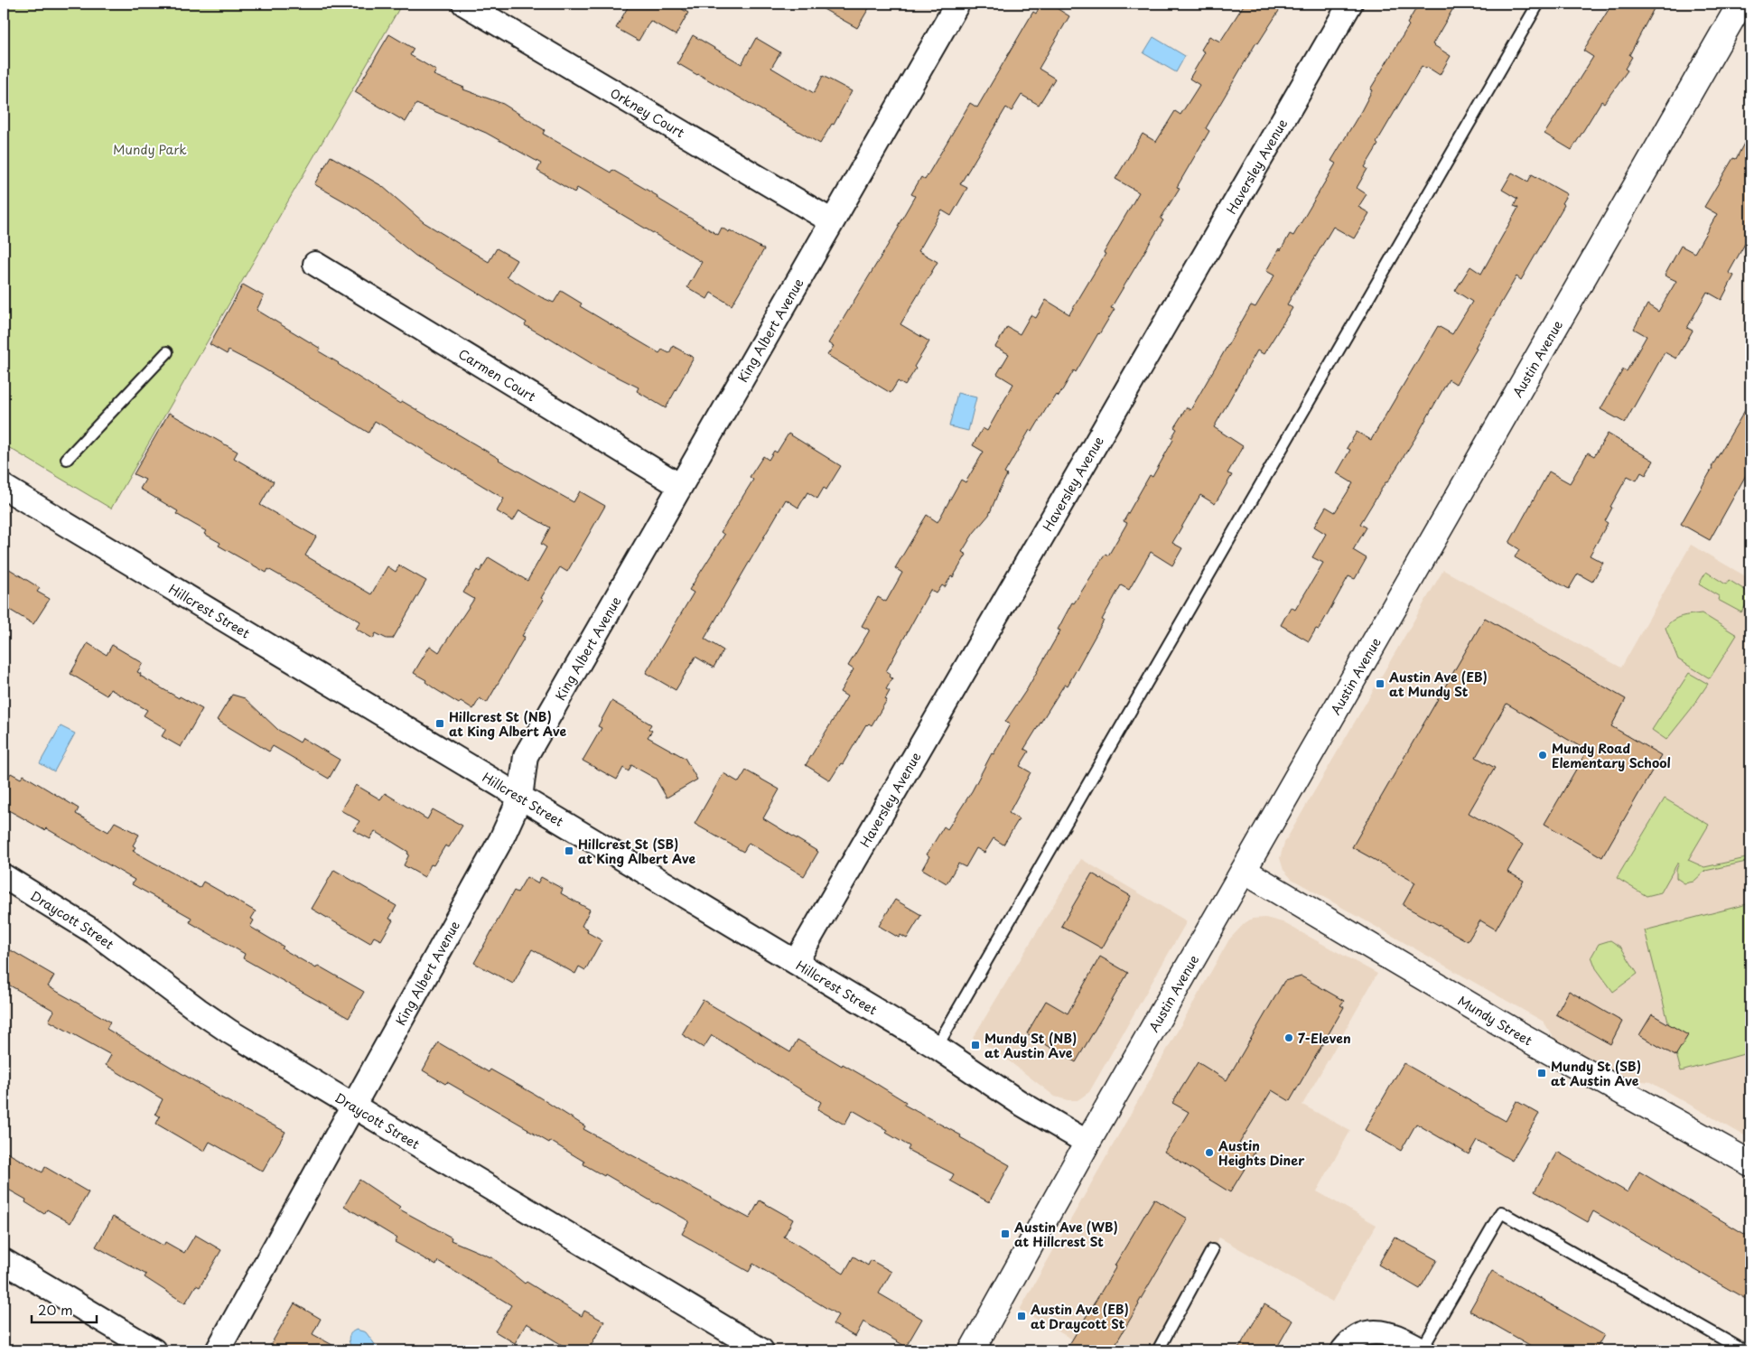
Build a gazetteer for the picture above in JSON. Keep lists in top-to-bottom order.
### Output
{
  "streets": {
    "main road": ["Austin Avenue", "Mundy Street"],
    "street": [
      "Orkney Court",
      "Haversley Avenue",
      "King Albert Avenue",
      "Carmen Court",
      "Hillcrest Street",
      "Draycott Street"
    ]
  },
  "crossings": [
    ["Orkney Court", "King Albert Avenue"],
    ["Haversley Avenue", "Hillcrest Street"],
    ["King Albert Avenue", "Carmen Court"],
    ["King Albert Avenue", "Hillcrest Street"],
    ["King Albert Avenue", "Draycott Street"],
    ["Austin Avenue", "Hillcrest Street"],
    ["Austin Avenue", "Mundy Street"]
  ],
  "parks": ["Mundy Park"],
  "places": {
    "transit": [
      "Austin Ave (EB) at Mundy St",
      "Hillcrest St (NB) at King Albert Ave",
      "Hillcrest St (SB) at King Albert Ave",
      "Mundy St (NB) at Austin Ave",
      "Mundy St (SB) at Austin Ave",
      "Austin Ave (WB) at Hillcrest St",
      "Austin Ave (EB) at Draycott St"
    ],
    "other": ["Mundy Road Elementary School", "7-Eleven", "Austin Heights Diner"]
  },
  "scale_bar": "20 m"
}
